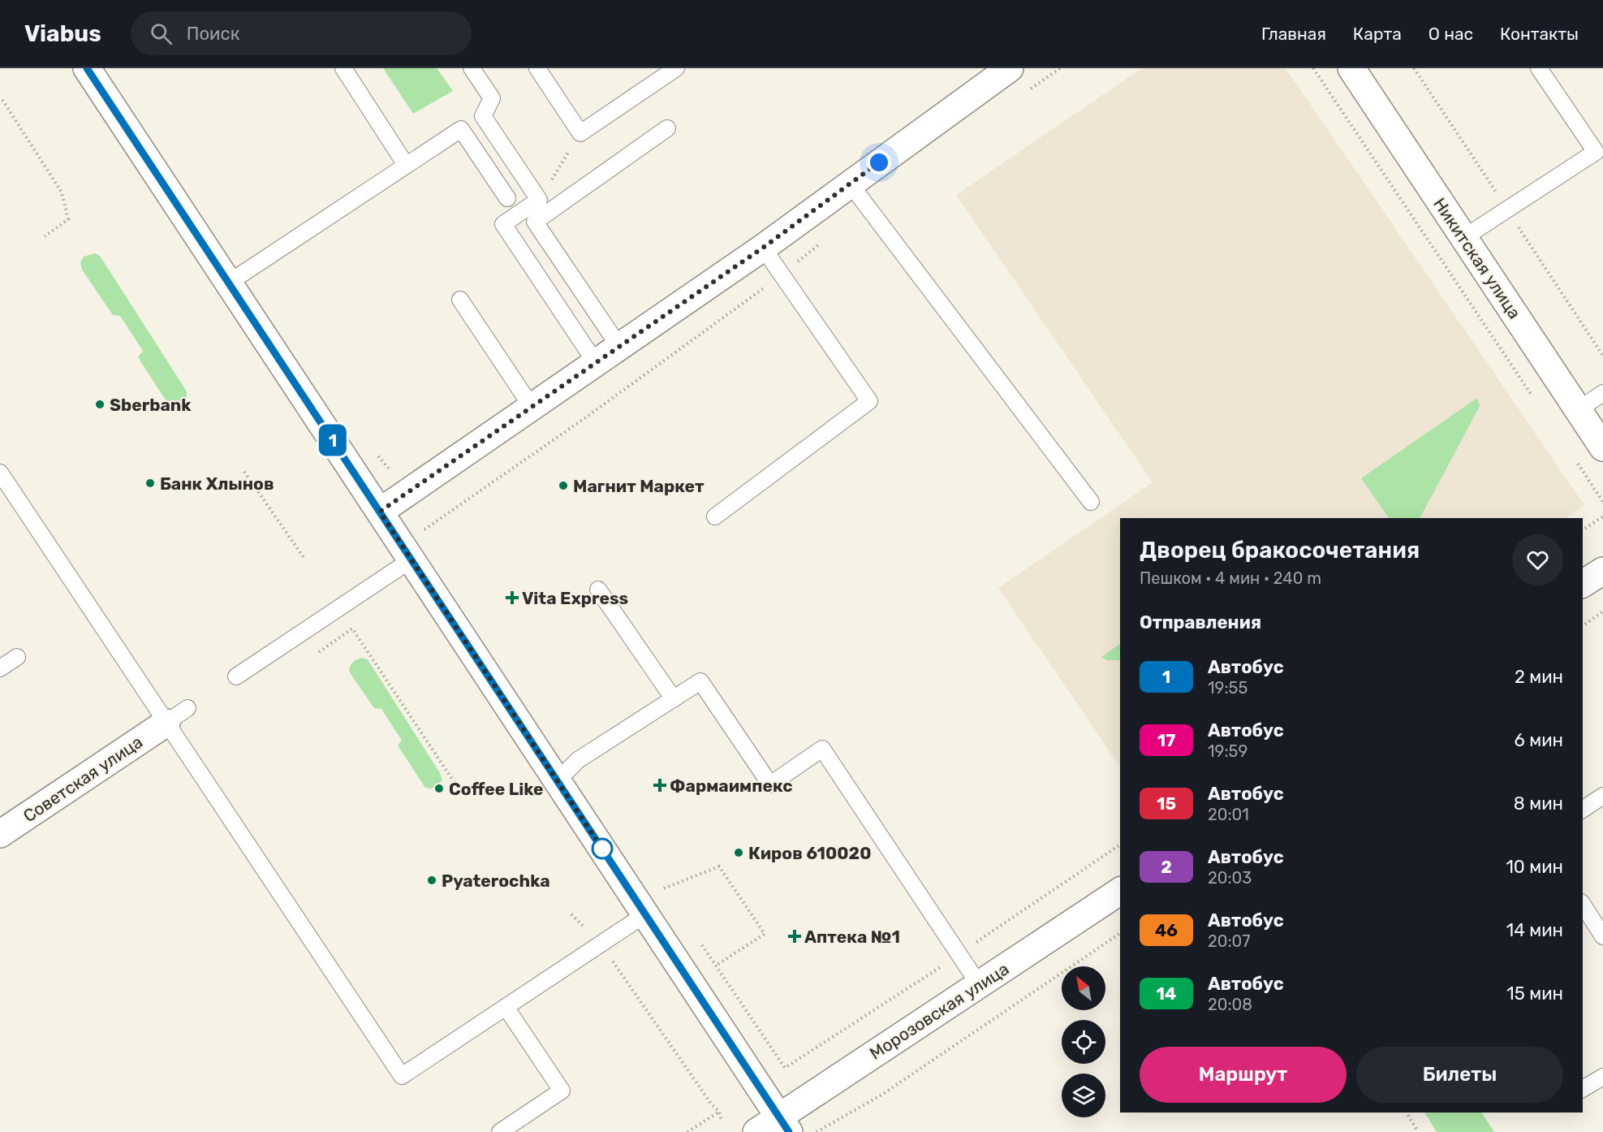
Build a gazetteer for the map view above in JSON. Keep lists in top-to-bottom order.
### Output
{
  "streets": {
    "street": ["Никитская улица", "Советская улица", "Морозовская улица"]
  },
  "places": {
    "other": [
      "Sberbank",
      "Банк Хлынов",
      "Магнит Маркет",
      "Coffee Like",
      "Киров 610020",
      "Pyaterochka"
    ],
    "health": ["Vita Express", "Фармаимпекс", "Аптека №1"]
  },
  "lines": ["bus line 1"],
  "north": "top left",
  "page": {
    "header": "Viabus",
    "search": "Поиск",
    "nav": [
      "Главная",
      "Карта",
      "О нас",
      "Контакты"
    ],
    "on_map": "1",
    "heading": [
      ["Дворец бракосочетания", "Пешком · 4 мин · 240 m"],
      "Отправления"
    ],
    "list": [
      {
        "mark": "1",
        "name": "Автобус",
        "note": "19:55",
        "value": "2 мин"
      },
      {
        "mark": "17",
        "name": "Автобус",
        "note": "19:59",
        "value": "6 мин"
      },
      {
        "mark": "15",
        "name": "Автобус",
        "note": "20:01",
        "value": "8 мин"
      },
      {
        "mark": "2",
        "name": "Автобус",
        "note": "20:03",
        "value": "10 мин"
      },
      {
        "mark": "46",
        "name": "Автобус",
        "note": "20:07",
        "value": "14 мин"
      },
      {
        "mark": "14",
        "name": "Автобус",
        "note": "20:08",
        "value": "15 мин"
      }
    ],
    "buttons": ["Маршрут", "Билеты"]
  }
}
